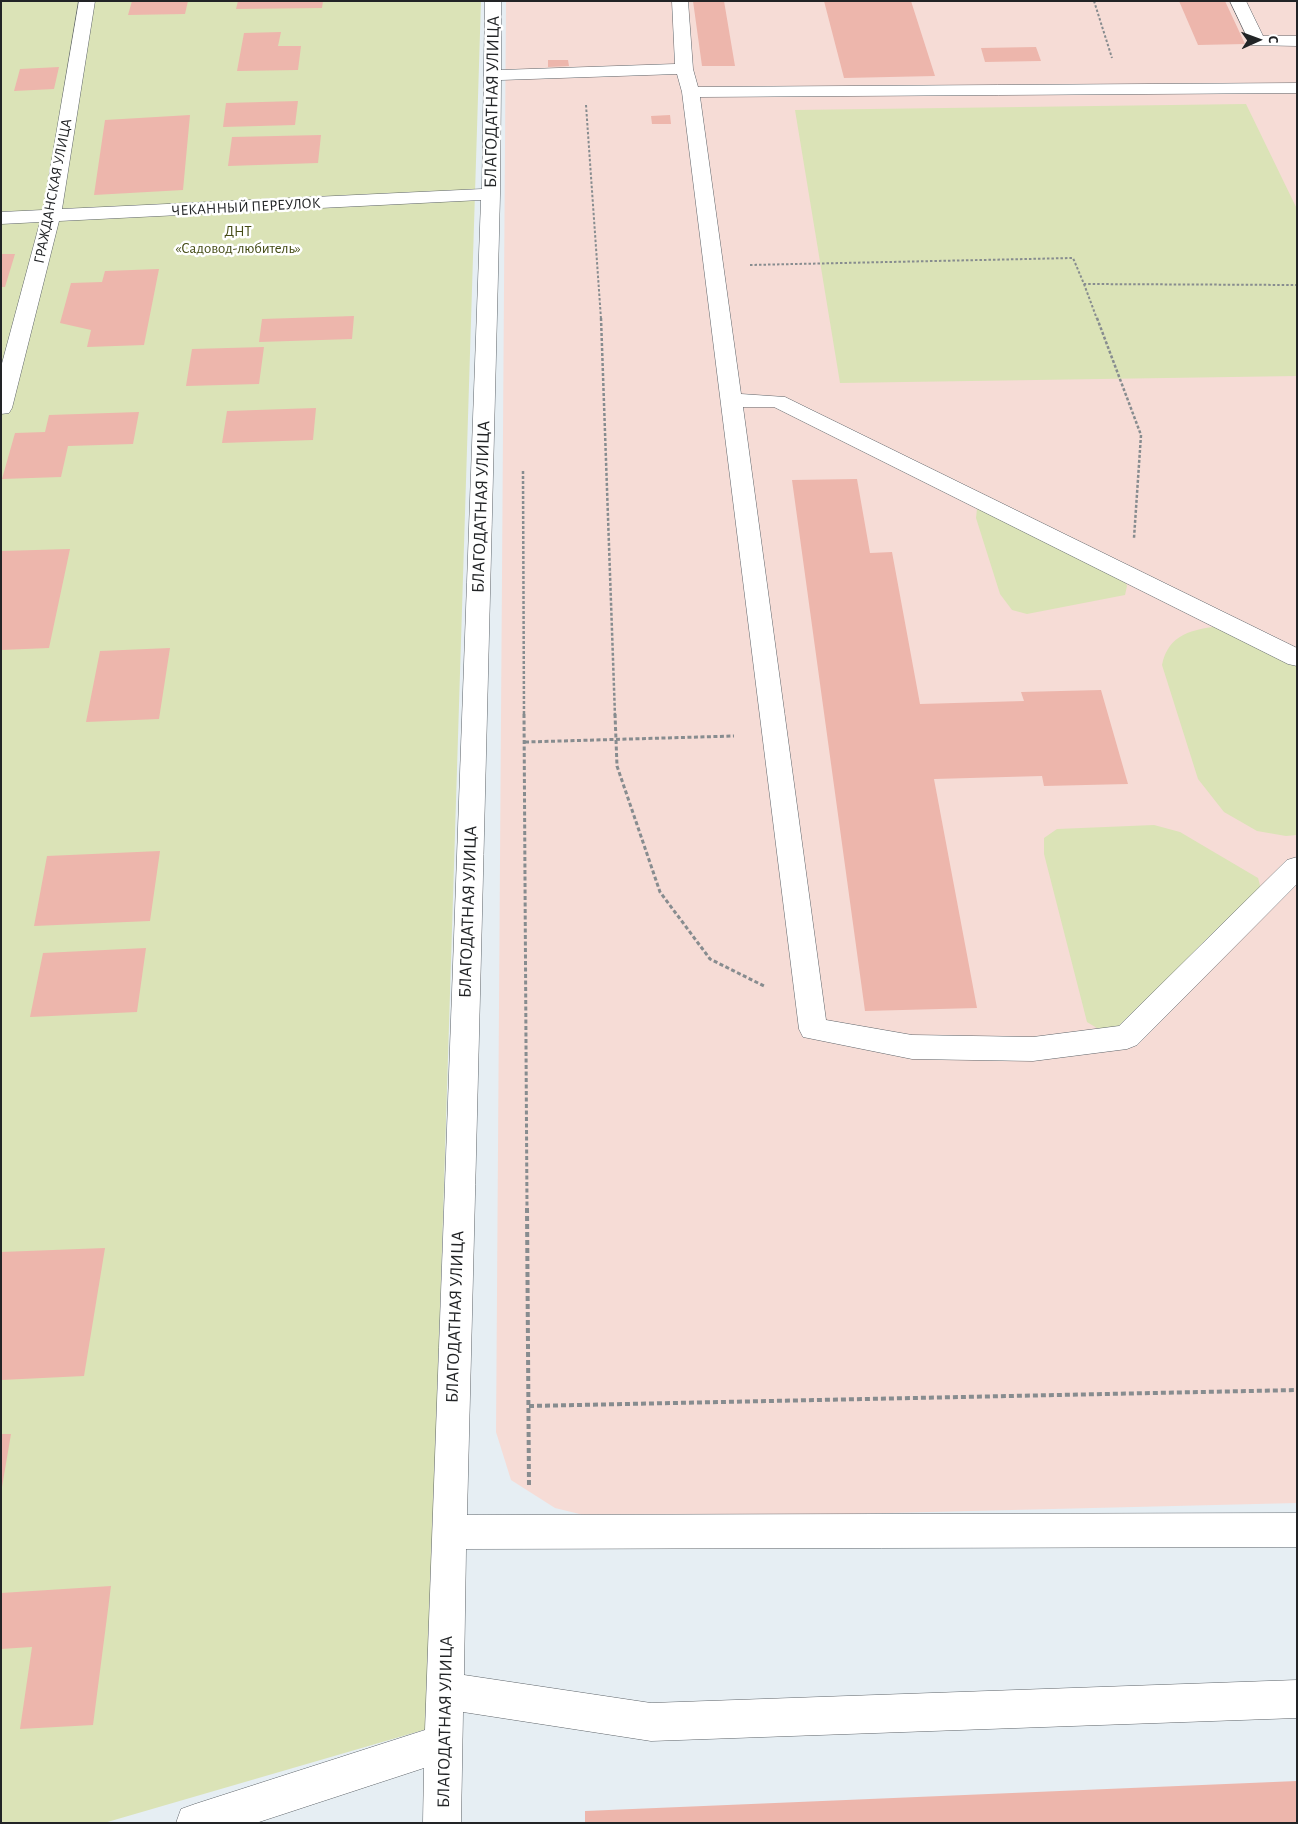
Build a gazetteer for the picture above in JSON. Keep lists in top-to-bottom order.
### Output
{
  "streets": {
    "street": ["БЛАГОДАТНАЯ УЛИЦА", "ГРАЖДАНСКАЯ УЛИЦА", "ЧЕКАННЫЙ ПЕРЕУЛОК"]
  },
  "crossings": [
    ["БЛАГОДАТНАЯ УЛИЦА", "ЧЕКАННЫЙ ПЕРЕУЛОК"],
    ["ГРАЖДАНСКАЯ УЛИЦА", "ЧЕКАННЫЙ ПЕРЕУЛОК"]
  ],
  "parks": ["ДНТ «Садовод-любитель»"],
  "north": "right"
}
